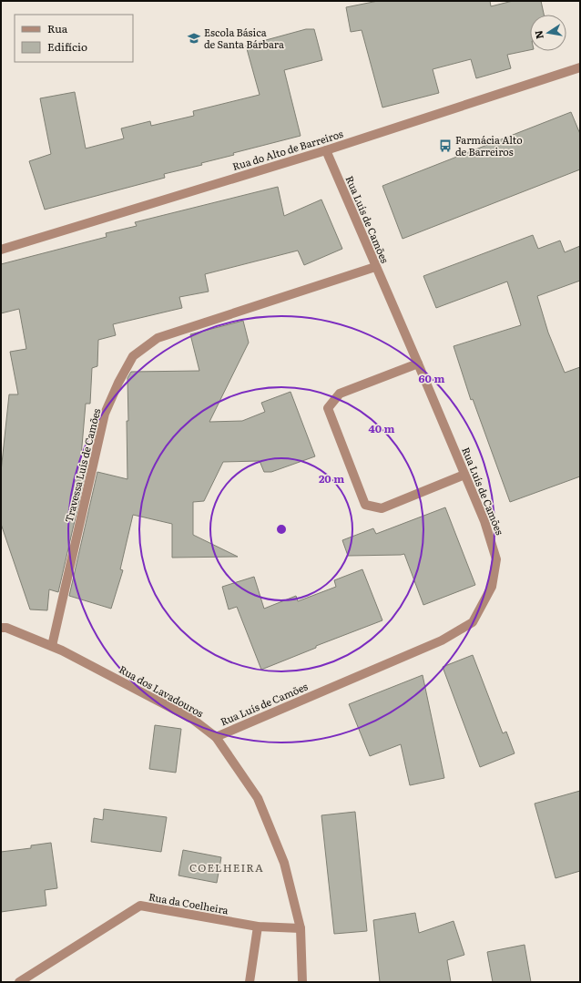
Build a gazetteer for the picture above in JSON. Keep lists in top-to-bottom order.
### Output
{
  "streets": {
    "street": [
      "Rua do Alto de Barreiros",
      "Rua Luís de Camões",
      "Travessa Luís de Camões",
      "Rua dos Lavadouros",
      "Rua da Coelheira"
    ]
  },
  "crossings": [
    ["Rua do Alto de Barreiros", "Rua Luís de Camões"],
    ["Rua Luís de Camões", "Travessa Luís de Camões"],
    ["Rua Luís de Camões", "Rua dos Lavadouros"],
    ["Travessa Luís de Camões", "Rua dos Lavadouros"],
    ["Rua dos Lavadouros", "Rua da Coelheira"]
  ],
  "districts": ["COELHEIRA"],
  "places": {
    "school or university": ["Escola Básica de Santa Bárbara"],
    "bus stop": ["Farmácia Alto de Barreiros"]
  },
  "legend": ["Rua", "Edifício"],
  "north": "left",
  "rings": ["60 m", "40 m", "20 m"]
}
